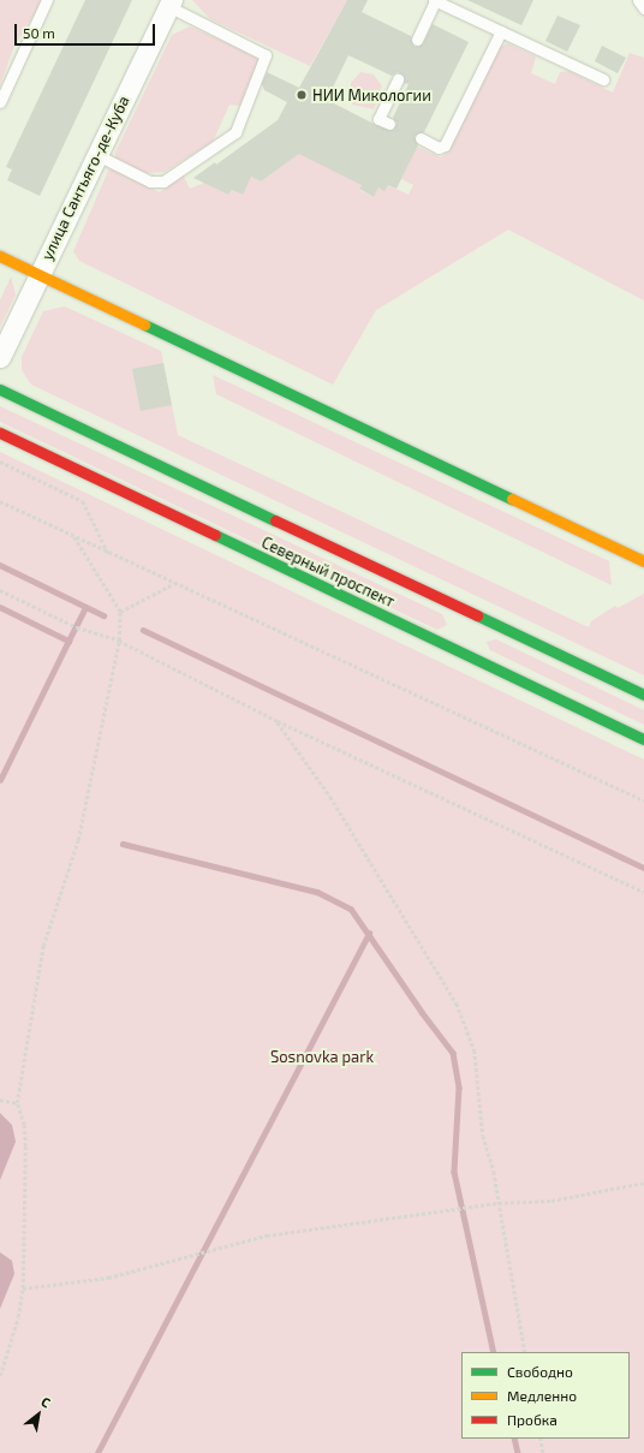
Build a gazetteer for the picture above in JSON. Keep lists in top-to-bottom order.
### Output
{
  "streets": {
    "main road": ["Северный проспект"],
    "street": ["улица Сантьяго-де-Куба"]
  },
  "parks": ["Sosnovka park"],
  "places": ["НИИ Микологии"],
  "legend": ["Свободно", "Медленно", "Пробка"],
  "scale_bar": "50 m",
  "north": "top right"
}
